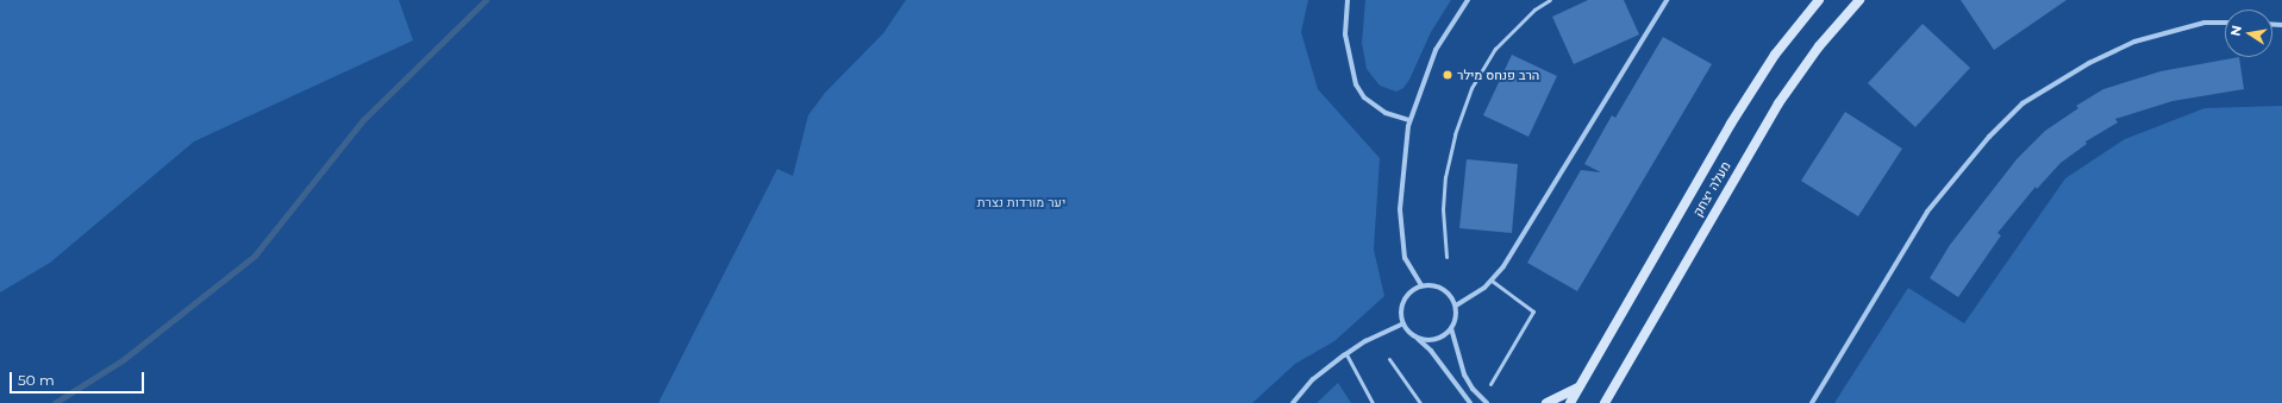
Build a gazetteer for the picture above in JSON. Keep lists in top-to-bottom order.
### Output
{
  "streets": {
    "street": ["מעלה יצחק"]
  },
  "parks": ["יער מורדות נצרת"],
  "places": ["הרב פנחס מילר"],
  "scale_bar": "50 m",
  "north": "left"
}
